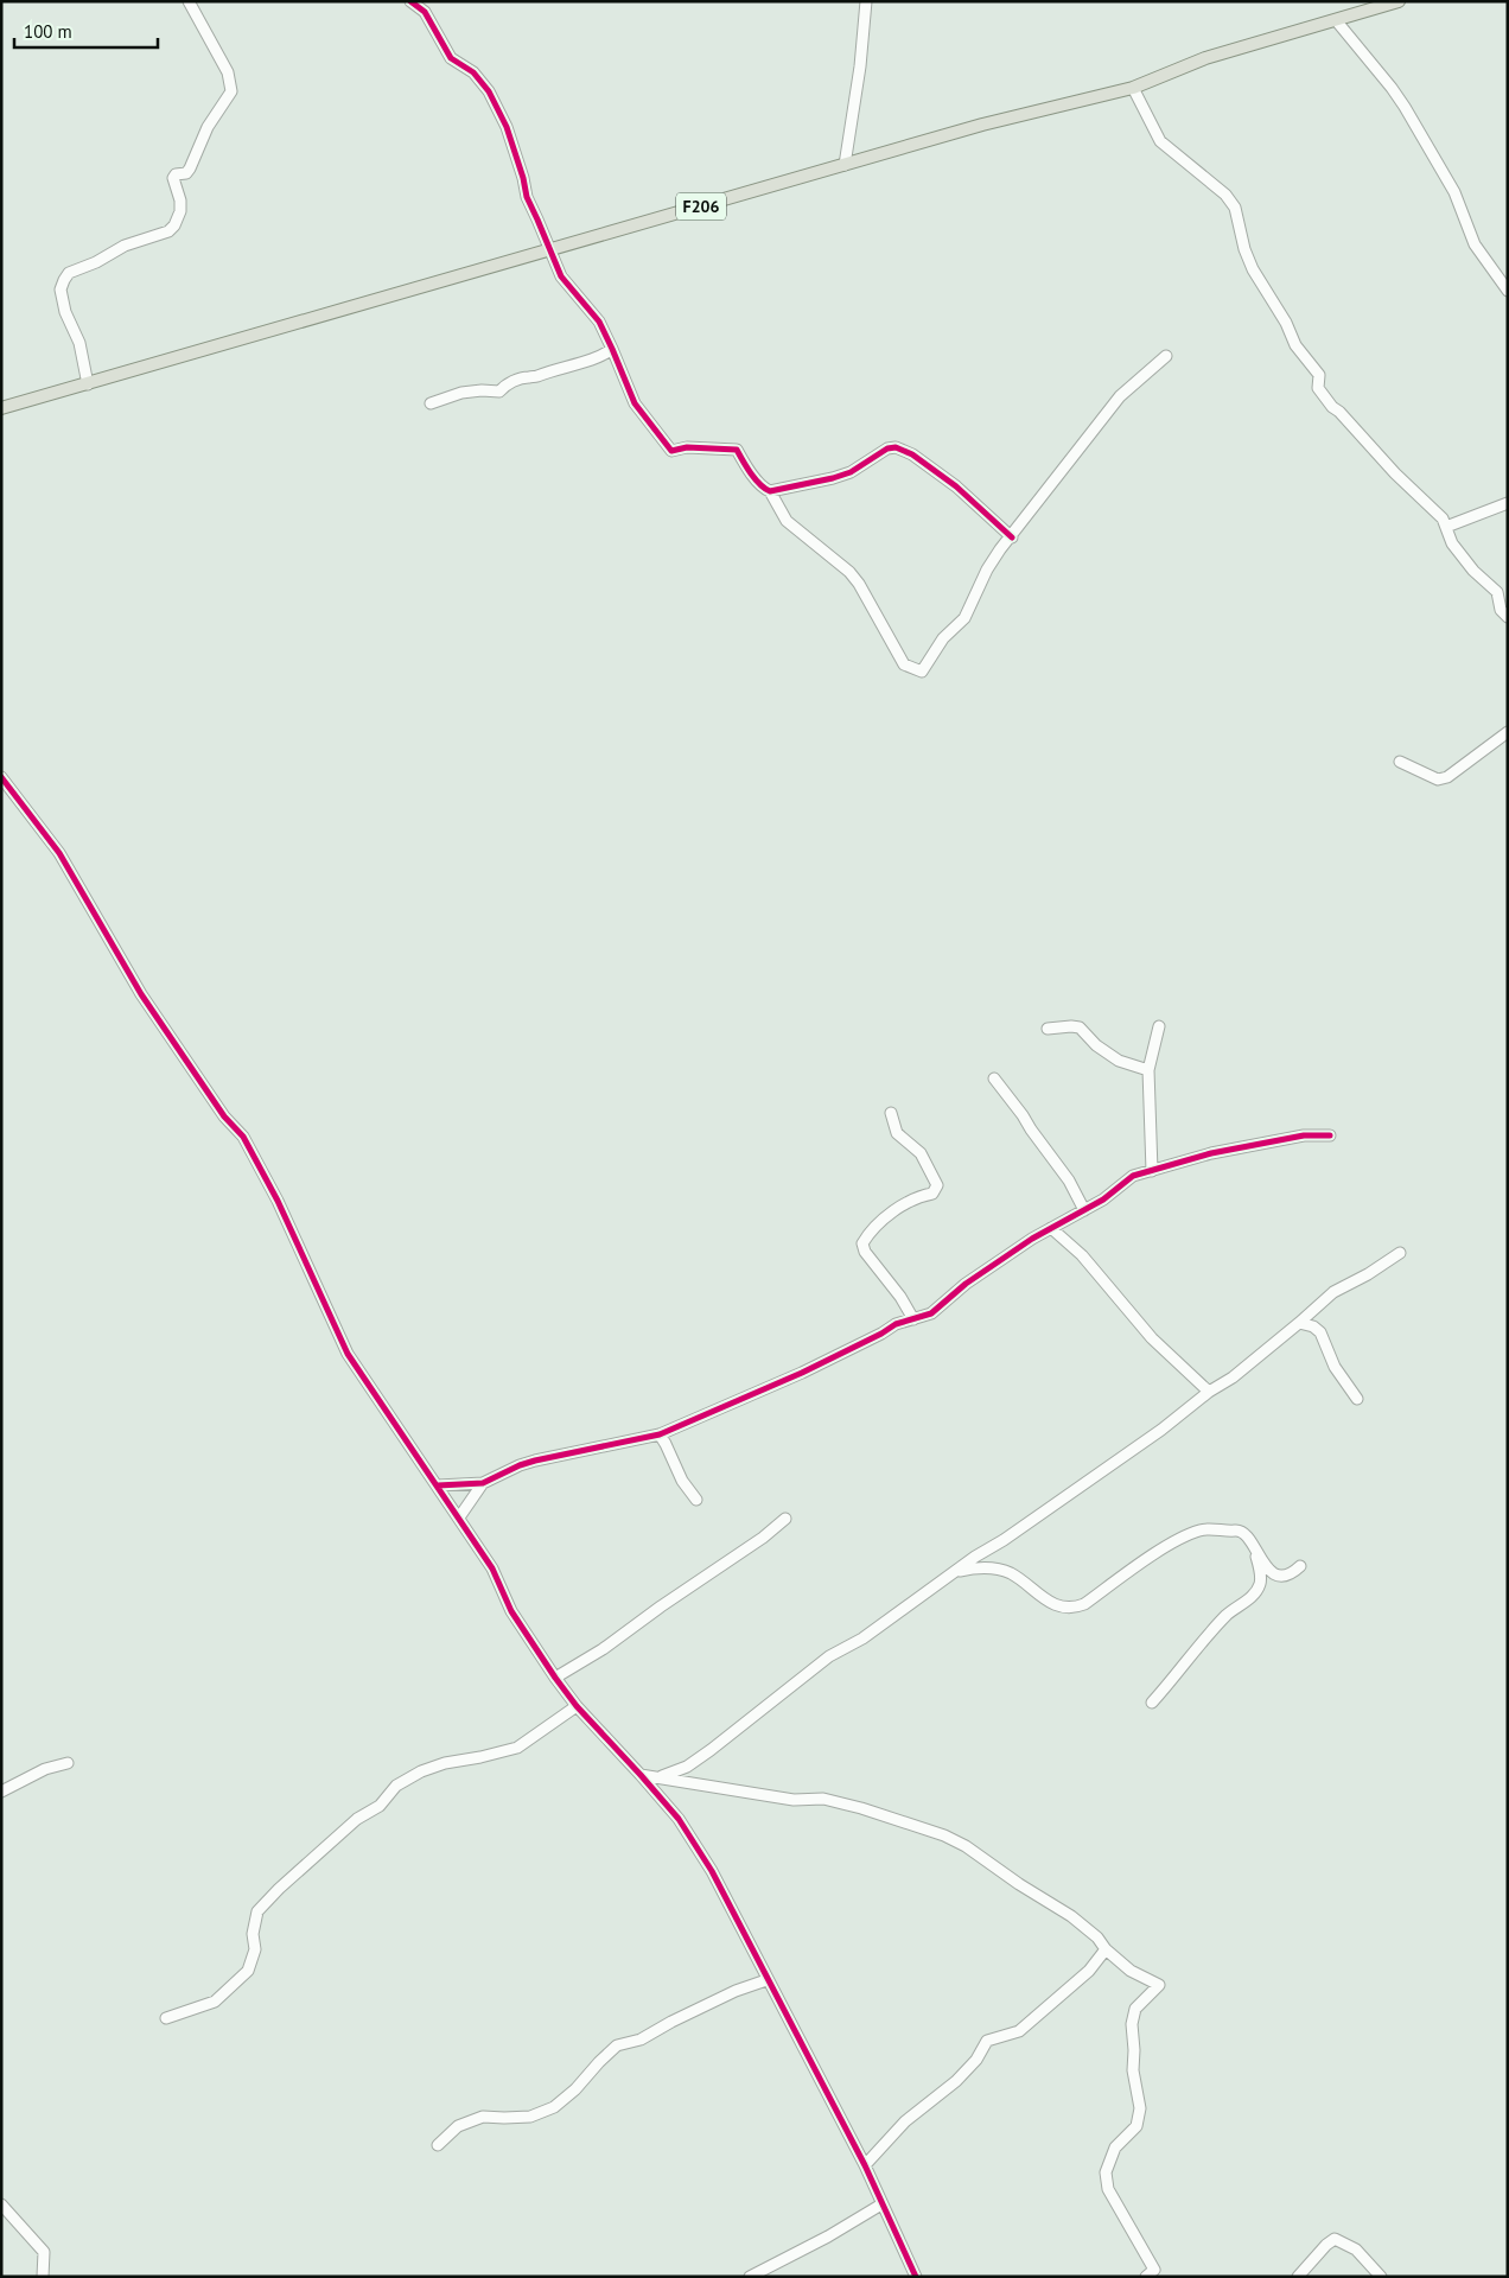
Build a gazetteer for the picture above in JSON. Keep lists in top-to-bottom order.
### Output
{
  "streets": {
    "main road": ["F206"]
  },
  "scale_bar": "100 m"
}
